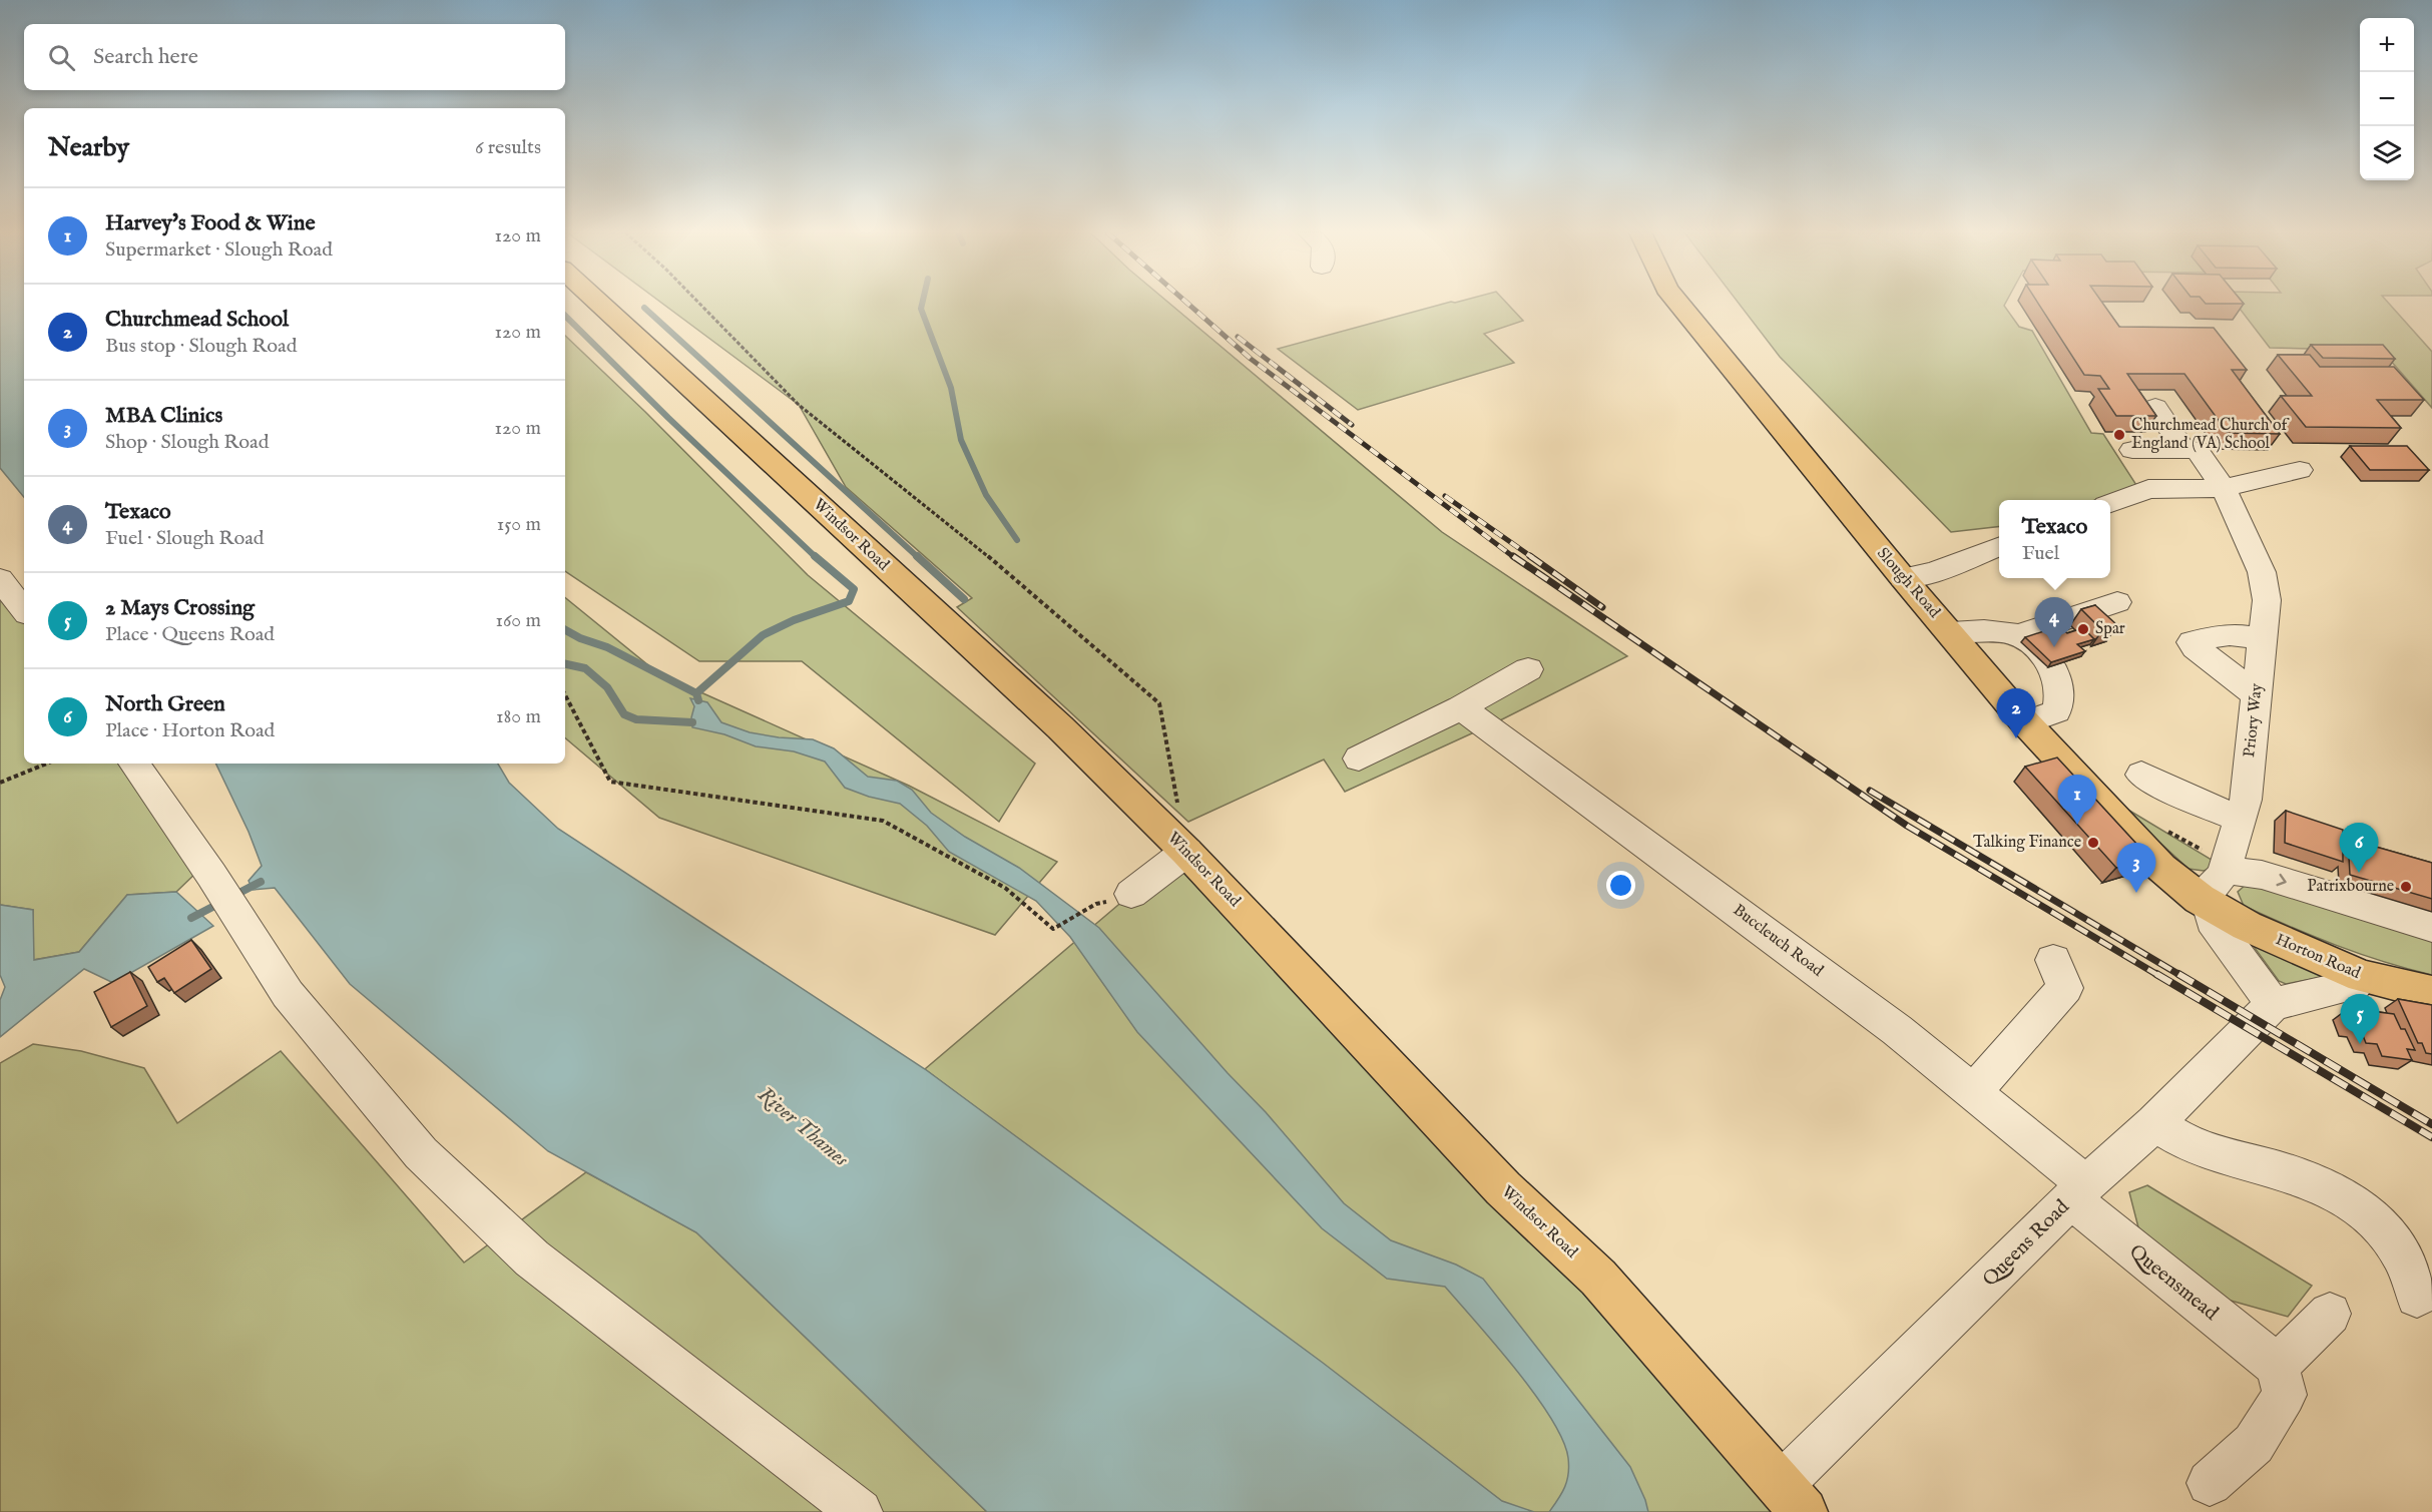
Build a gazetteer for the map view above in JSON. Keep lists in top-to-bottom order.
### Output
{
  "streets": {
    "main road": ["Windsor Road", "Slough Road", "Horton Road"],
    "street": [
      "Priory Way",
      "Buccleuch Road",
      "Queens Road",
      "Queensmead"
    ]
  },
  "crossings": [
    ["Windsor Road", "Queens Road"],
    ["Slough Road", "Priory Way"],
    ["Slough Road", "Horton Road"],
    ["Priory Way", "Horton Road"],
    ["Buccleuch Road", "Queens Road"],
    ["Buccleuch Road", "Queensmead"],
    ["Queens Road", "Queensmead"]
  ],
  "water": ["River Thames"],
  "places": [
    "Churchmead Church of England (VA) School",
    "Spar",
    "Talking Finance",
    "Patrixbourne"
  ],
  "page": {
    "map_buttons": ["+", "−"],
    "search": "Search here",
    "heading": ["Nearby", "6 results"],
    "list": [
      {
        "mark": "1",
        "name": "Harvey's Food & Wine",
        "note": "Supermarket · Slough Road",
        "value": "120 m"
      },
      {
        "mark": "2",
        "name": "Churchmead School",
        "note": "Bus stop · Slough Road",
        "value": "120 m"
      },
      {
        "mark": "3",
        "name": "MBA Clinics",
        "note": "Shop · Slough Road",
        "value": "120 m"
      },
      {
        "mark": "4",
        "name": "Texaco",
        "note": "Fuel · Slough Road",
        "value": "150 m"
      },
      {
        "mark": "5",
        "name": "2 Mays Crossing",
        "note": "Place · Queens Road",
        "value": "160 m"
      },
      {
        "mark": "6",
        "name": "North Green",
        "note": "Place · Horton Road",
        "value": "180 m"
      }
    ],
    "popup": ["Texaco", "Fuel"],
    "pins": [
      "4",
      "2",
      "1",
      "6",
      "3",
      "5"
    ]
  }
}
